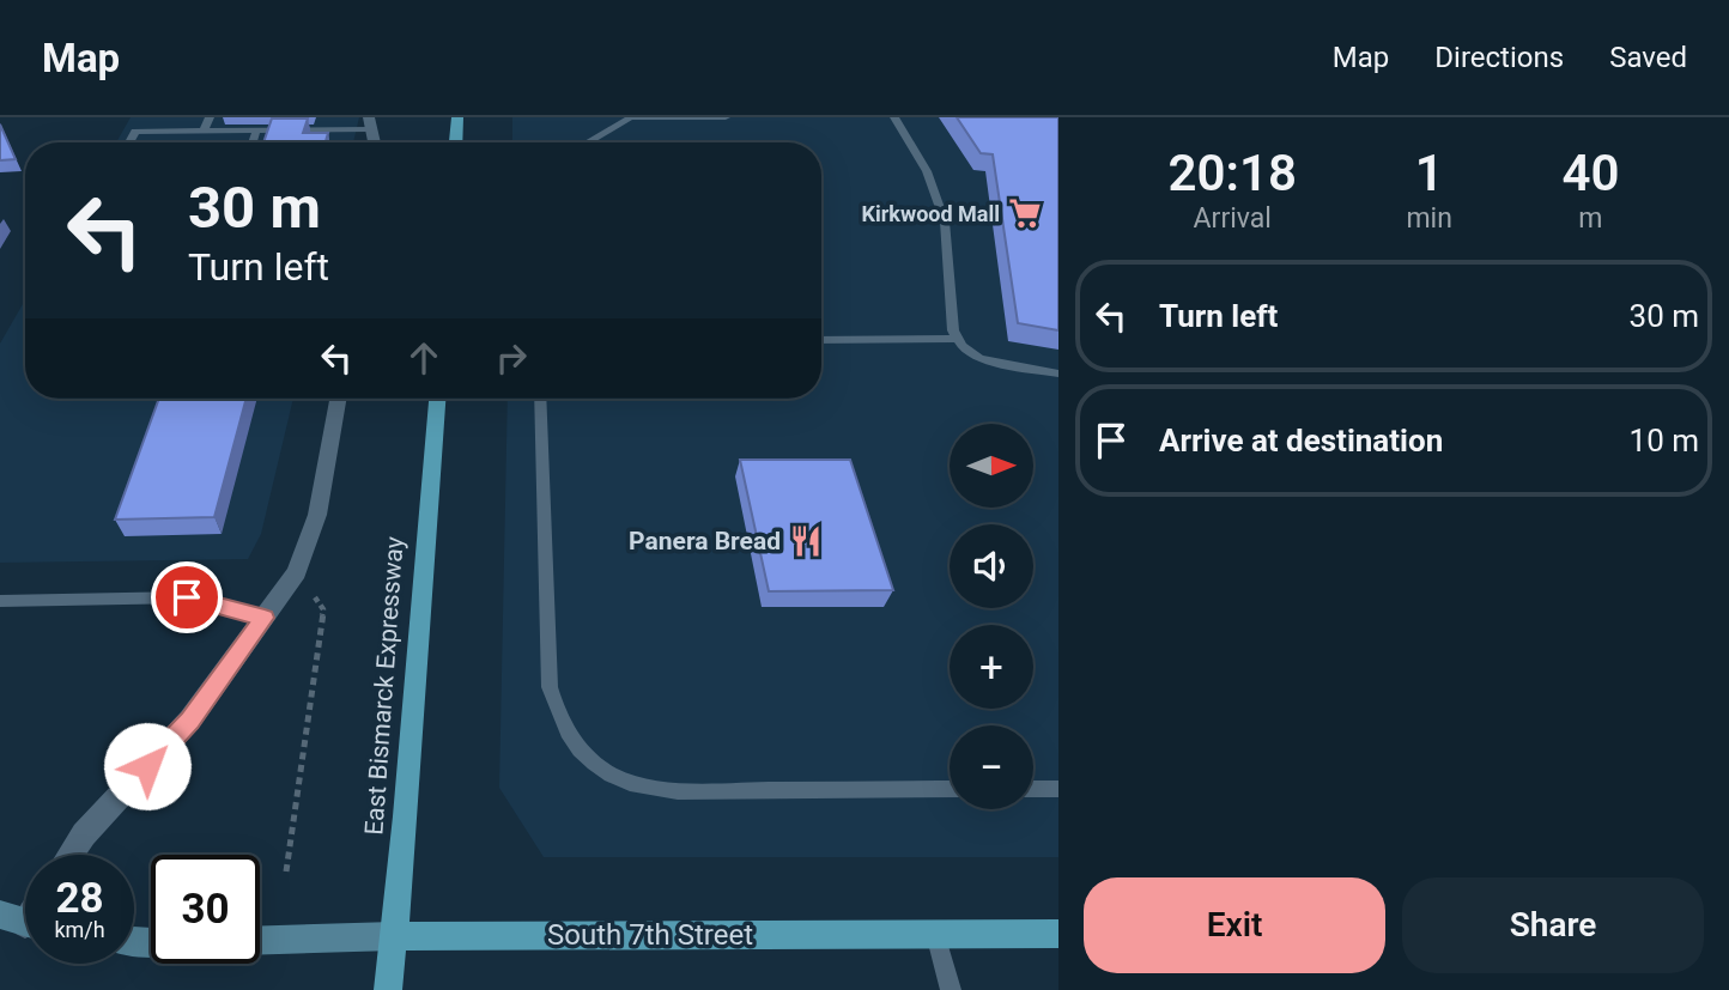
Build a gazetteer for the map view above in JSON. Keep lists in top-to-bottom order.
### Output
{
  "streets": {
    "main road": ["East Bismarck Expressway", "South 7th Street"]
  },
  "crossings": [
    ["East Bismarck Expressway", "South 7th Street"]
  ],
  "places": {
    "supermarket": ["Kirkwood Mall"],
    "restaurant": ["Panera Bread"]
  },
  "north": "right",
  "page": {
    "header": "Map",
    "nav": ["Map", "Directions", "Saved"],
    "eta": [
      "20:18",
      "Arrival",
      "1",
      "min",
      "40",
      "m"
    ],
    "turn": ["30 m", "Turn left"],
    "list": [
      {
        "name": "Turn left",
        "value": "30 m"
      },
      {
        "name": "Arrive at destination",
        "value": "10 m"
      }
    ],
    "map_buttons": ["+", "−"],
    "speed": "28 km/h",
    "limit": "30",
    "buttons": ["Exit", "Share"]
  }
}
